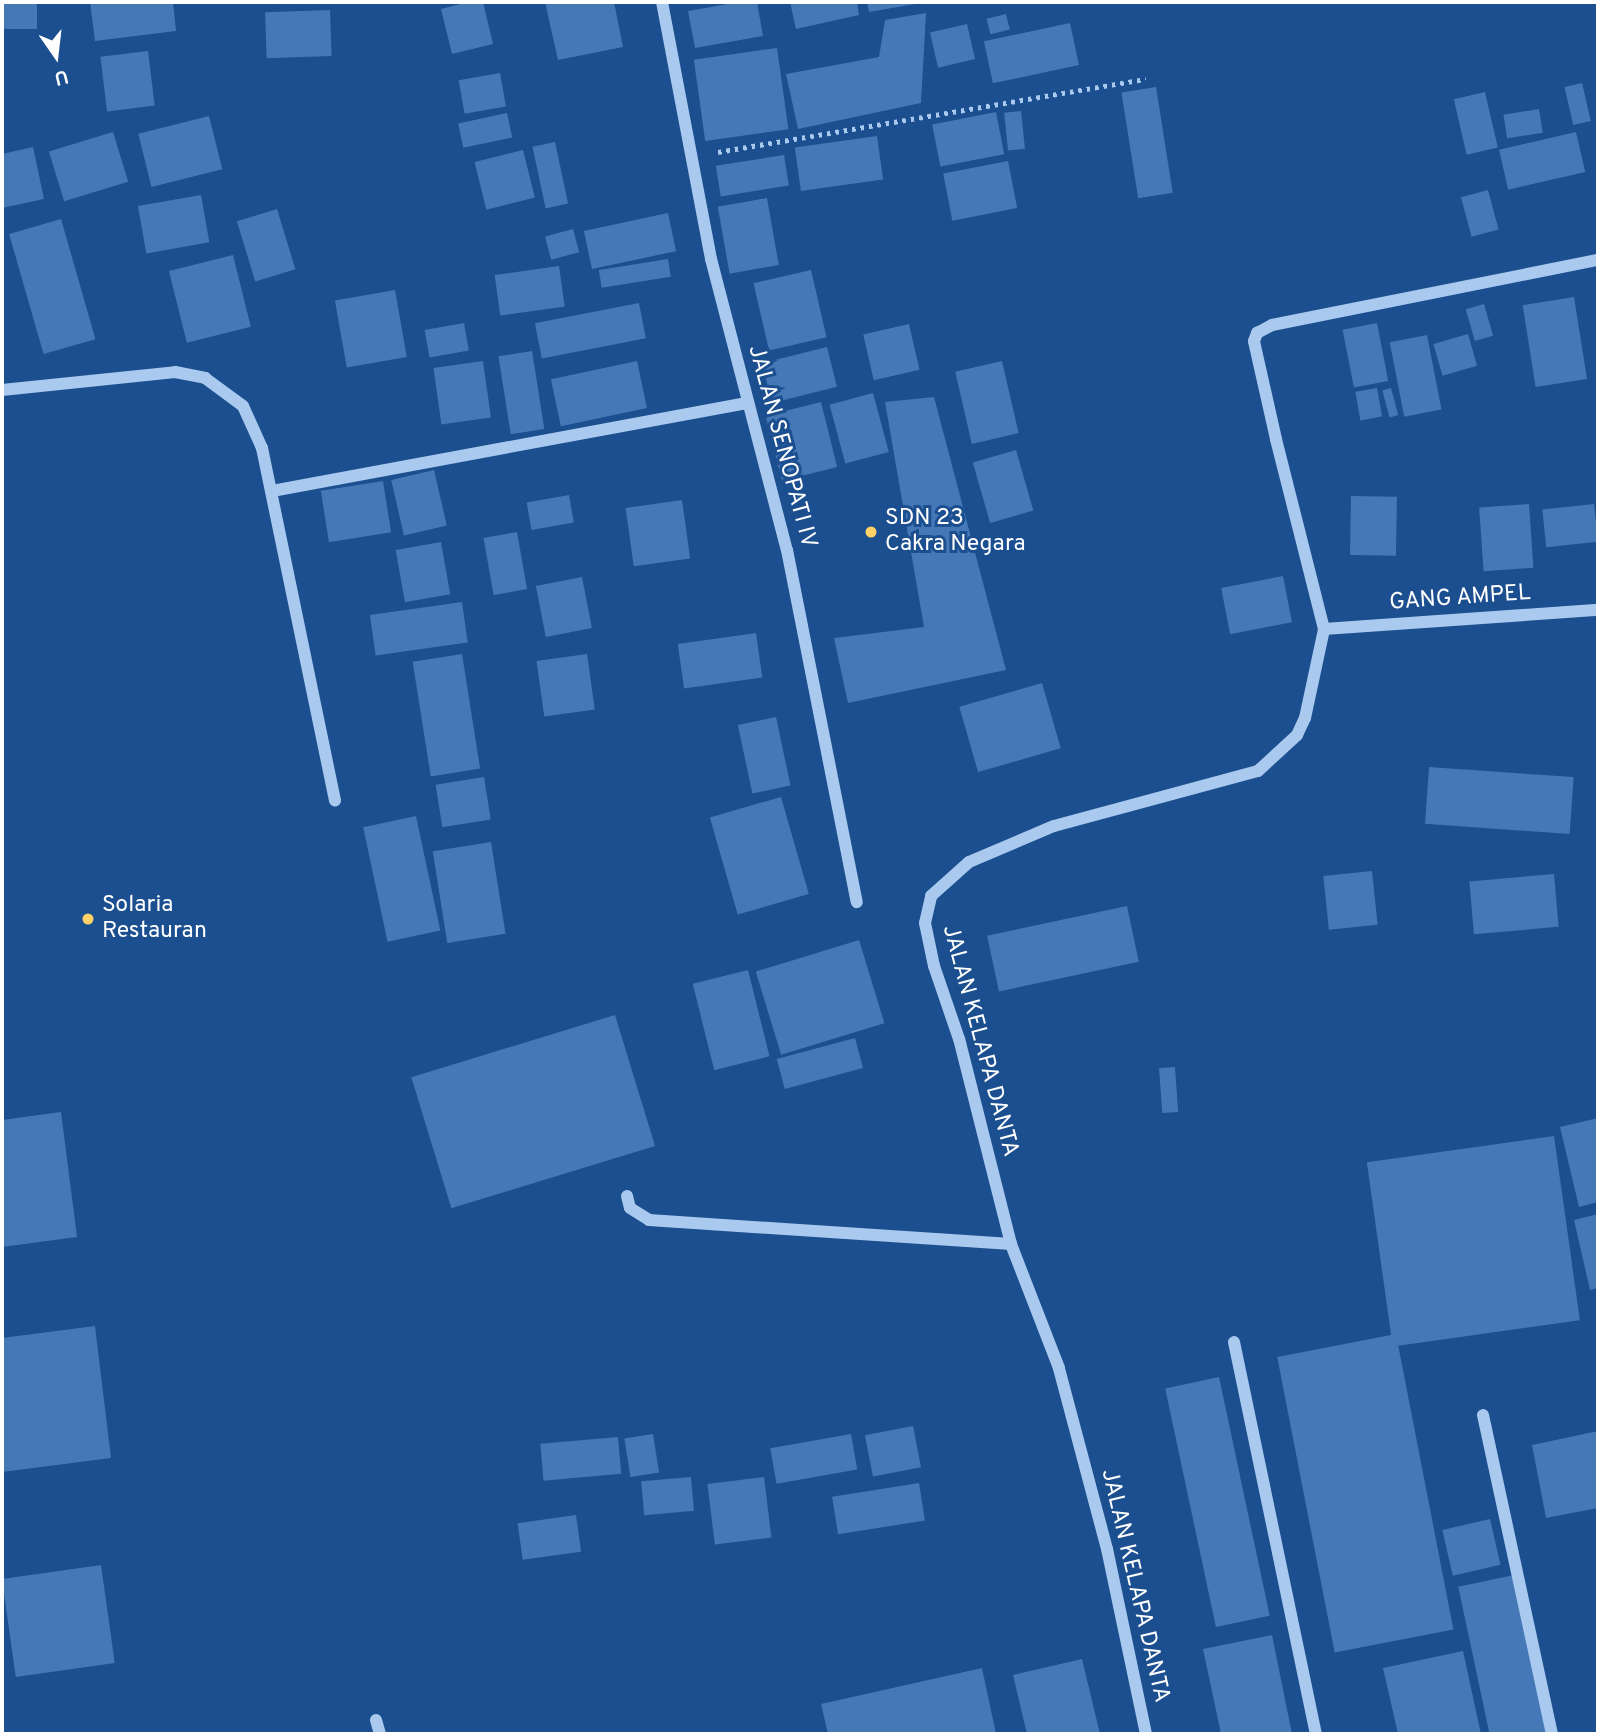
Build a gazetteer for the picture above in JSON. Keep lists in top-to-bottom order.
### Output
{
  "streets": {
    "street": ["JALAN SENOPATI IV", "GANG AMPEL", "JALAN KELAPA DANTA"]
  },
  "crossings": [
    ["GANG AMPEL", "JALAN KELAPA DANTA"]
  ],
  "places": ["SDN 23 Cakra Negara", "Solaria Restauran"],
  "north": "bottom"
}
